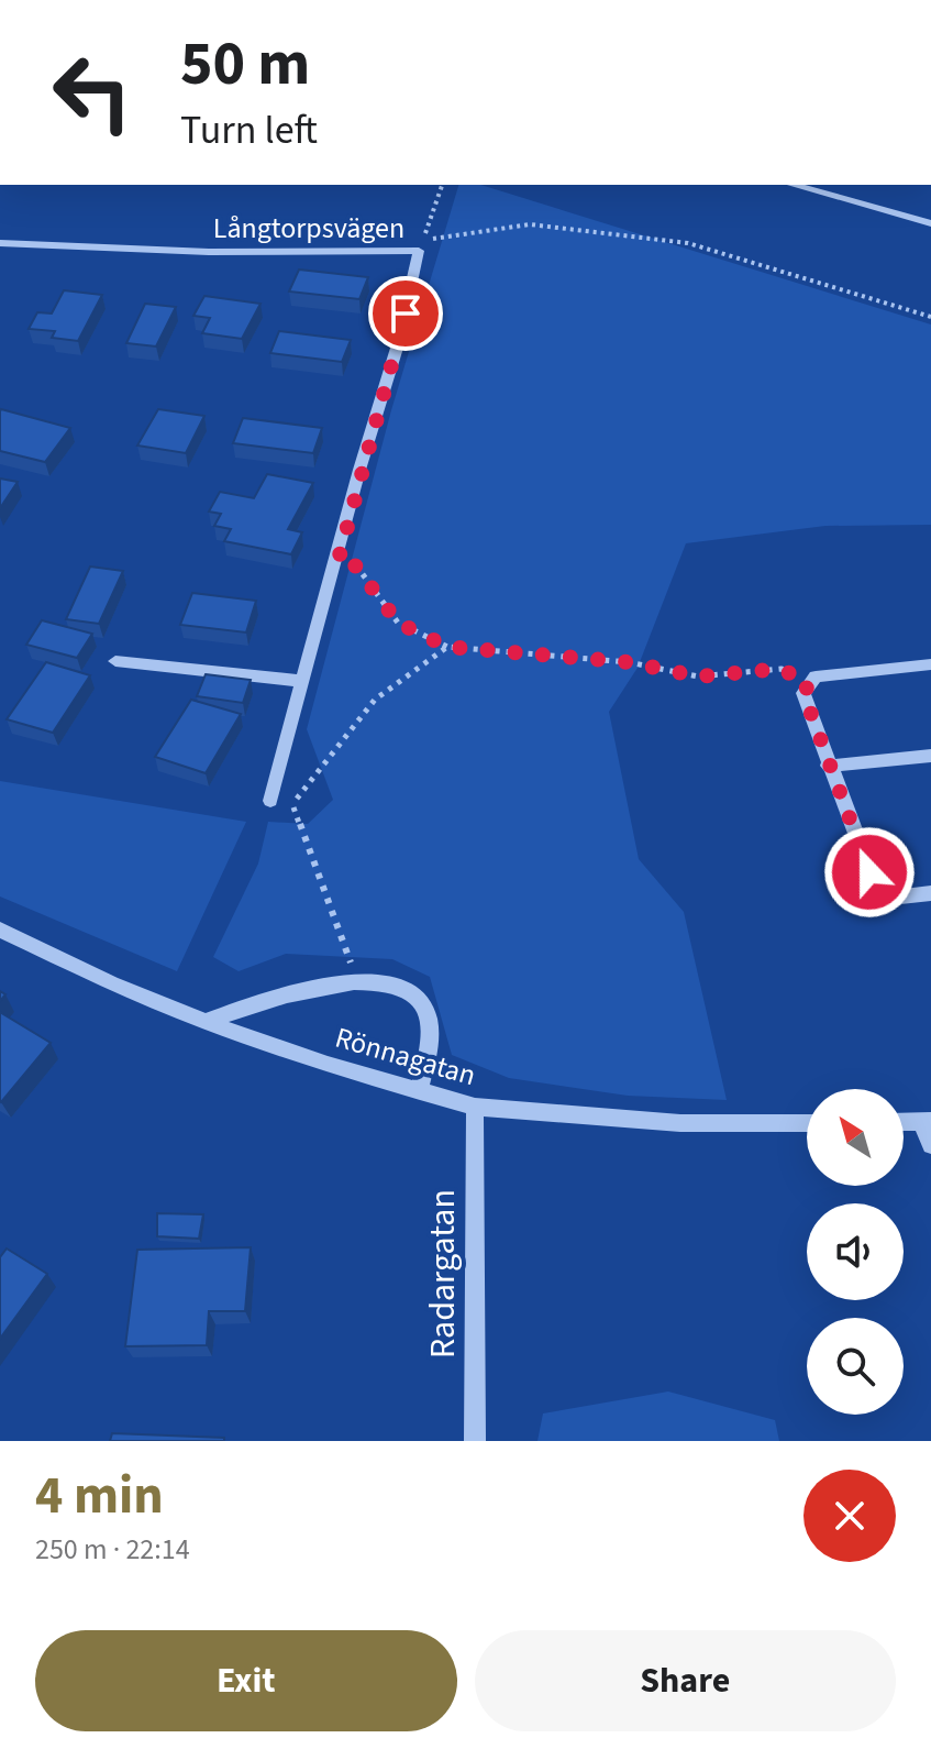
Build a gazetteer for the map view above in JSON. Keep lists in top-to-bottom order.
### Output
{
  "streets": {
    "street": ["Långtorpsvägen", "Rönnagatan", "Radargatan"]
  },
  "crossings": [
    ["Rönnagatan", "Radargatan"]
  ],
  "north": "top left",
  "page": {
    "turn": ["50 m", "Turn left"],
    "heading": ["4 min", "250 m · 22:14"],
    "buttons": ["Exit", "Share"]
  }
}
